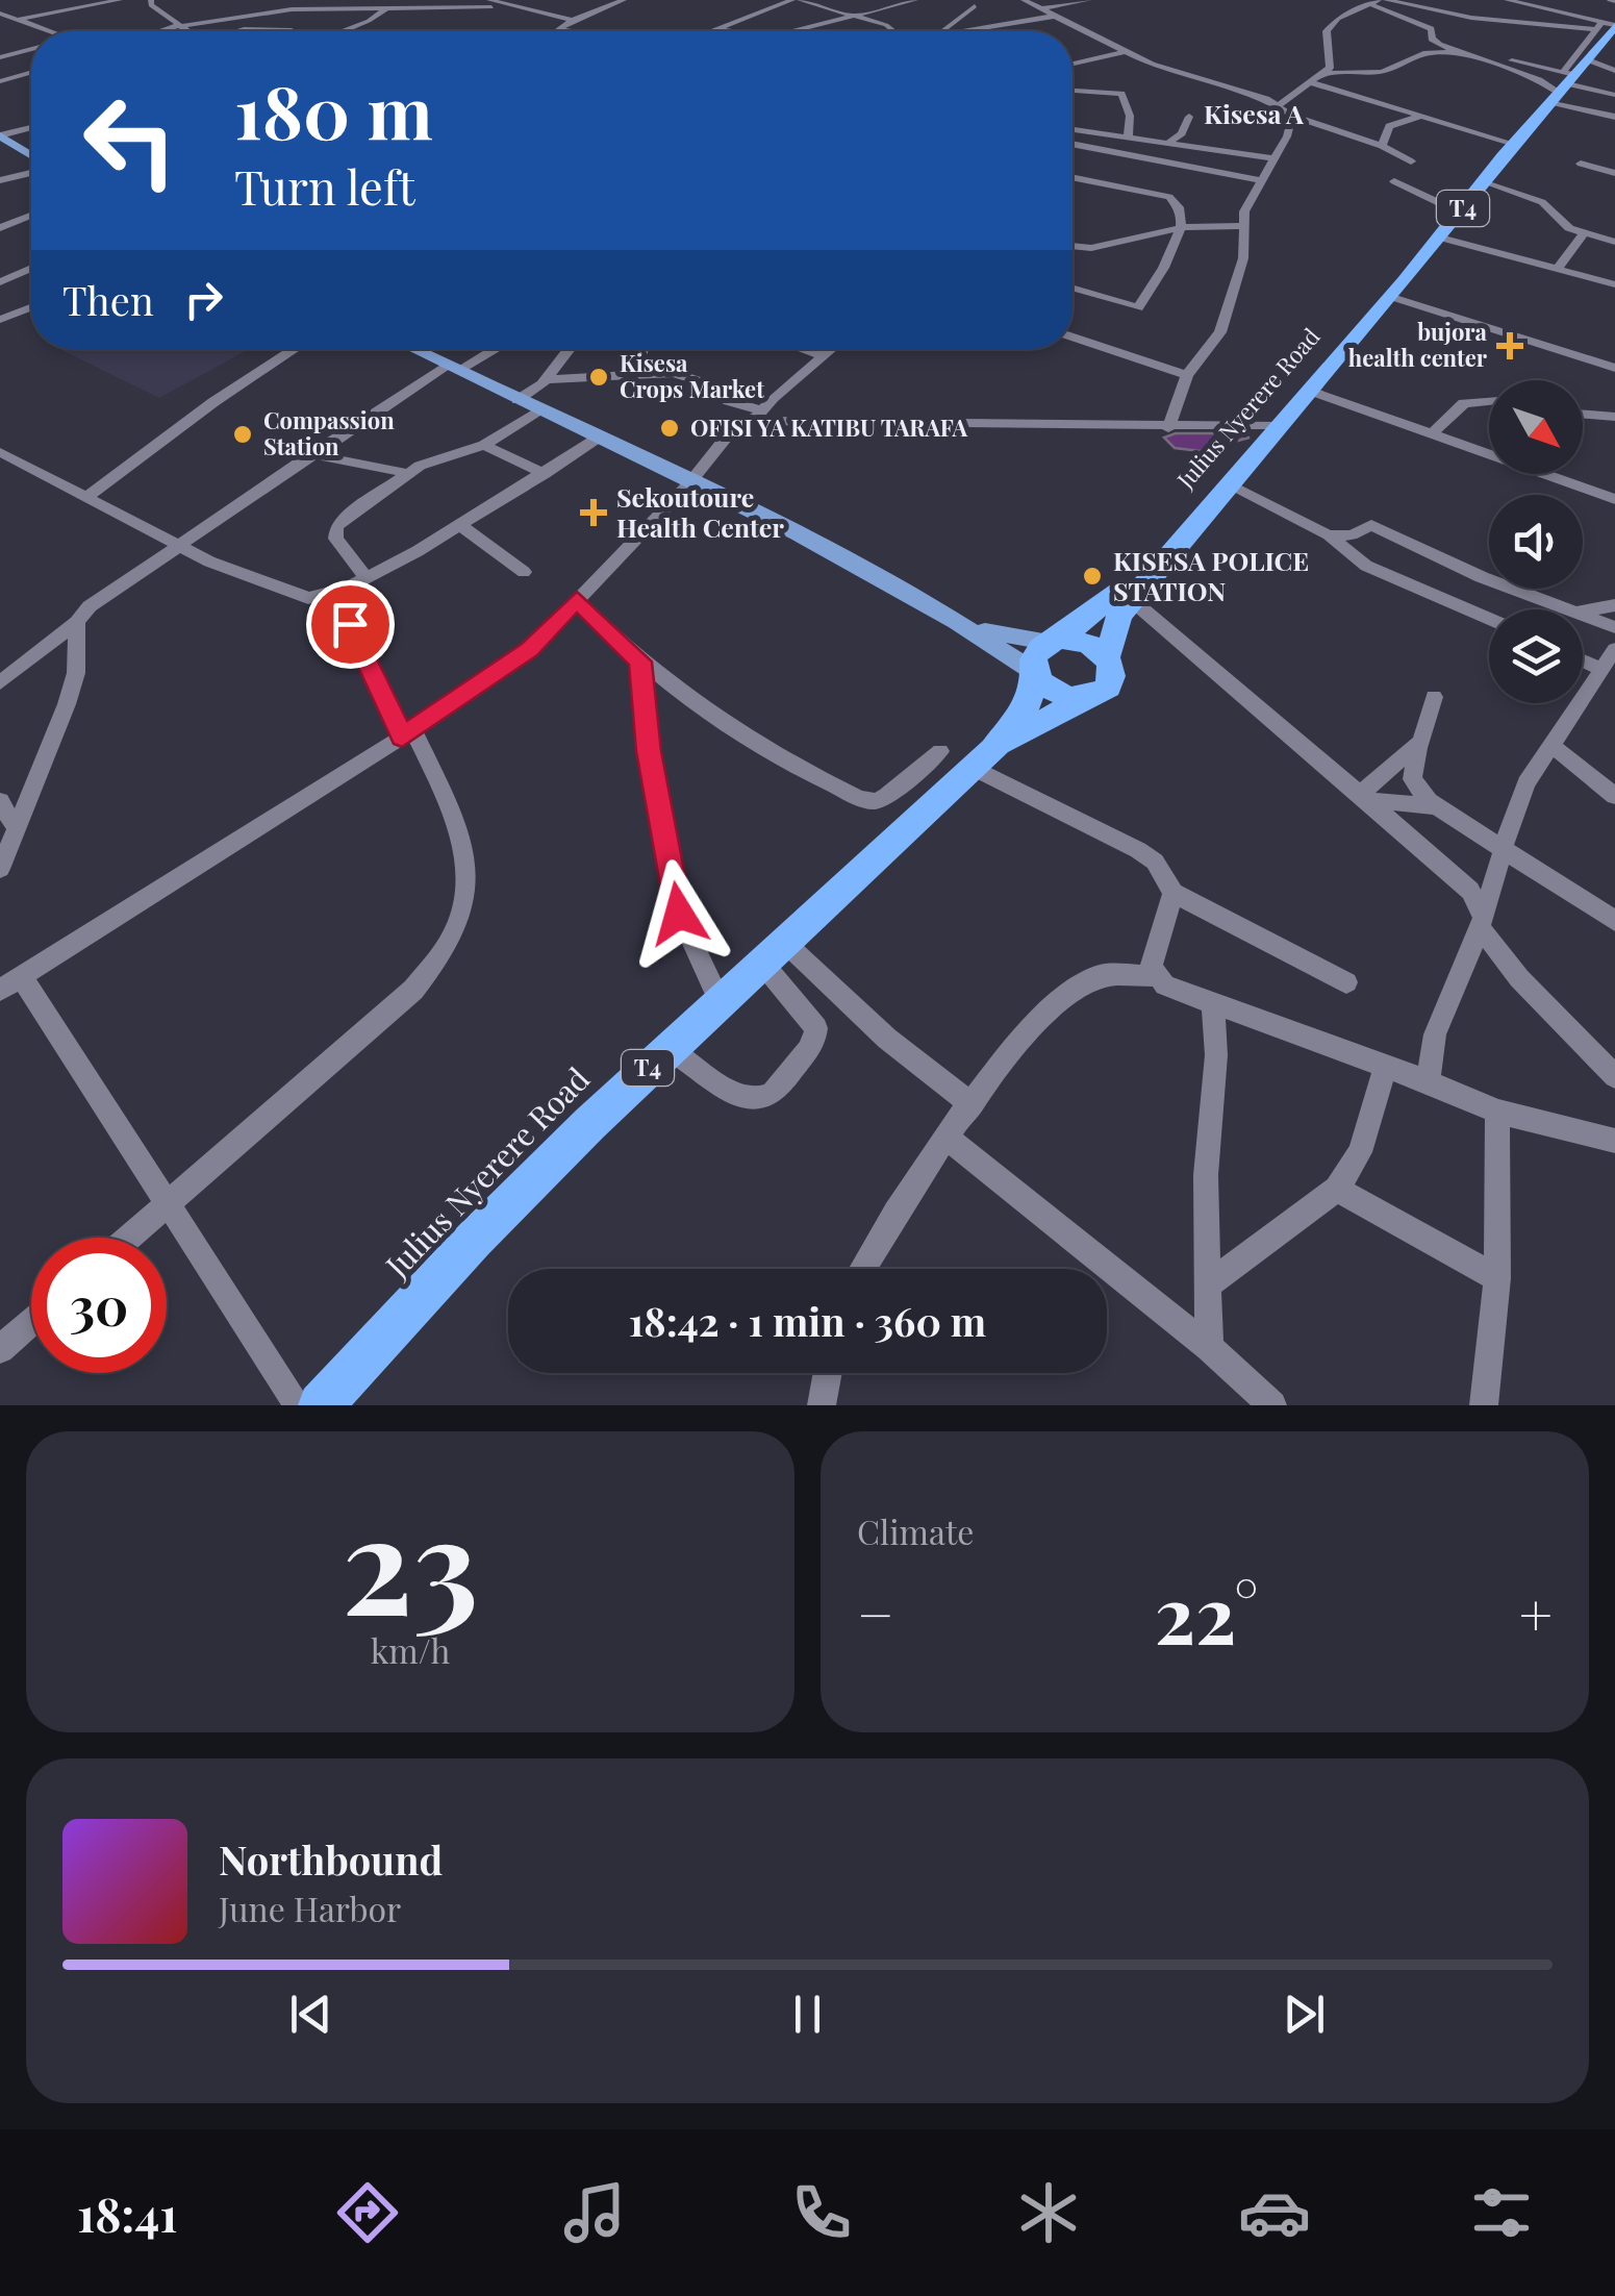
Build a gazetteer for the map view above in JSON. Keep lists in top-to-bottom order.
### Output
{
  "streets": {
    "highway": ["T4", "Julius Nyerere Road"]
  },
  "districts": ["Kisesa A"],
  "places": {
    "health": ["bujora health center", "Sekoutoure Health Center"],
    "other": [
      "Kisesa Crops Market",
      "OFISI YA KATIBU TARAFA",
      "Compassion Station",
      "KISESA POLICE STATION"
    ]
  },
  "north": "bottom right",
  "page": {
    "turn": ["180 m", "Turn left"],
    "then": "Then",
    "limit": "30",
    "trip": "18:42 · 1 min · 360 m",
    "tile": [
      ["23", "km/h"],
      "Climate"
    ],
    "heat": ["−", "22°", "+"],
    "song": ["Northbound", "June Harbor"],
    "tabs": "18:41"
  }
}
